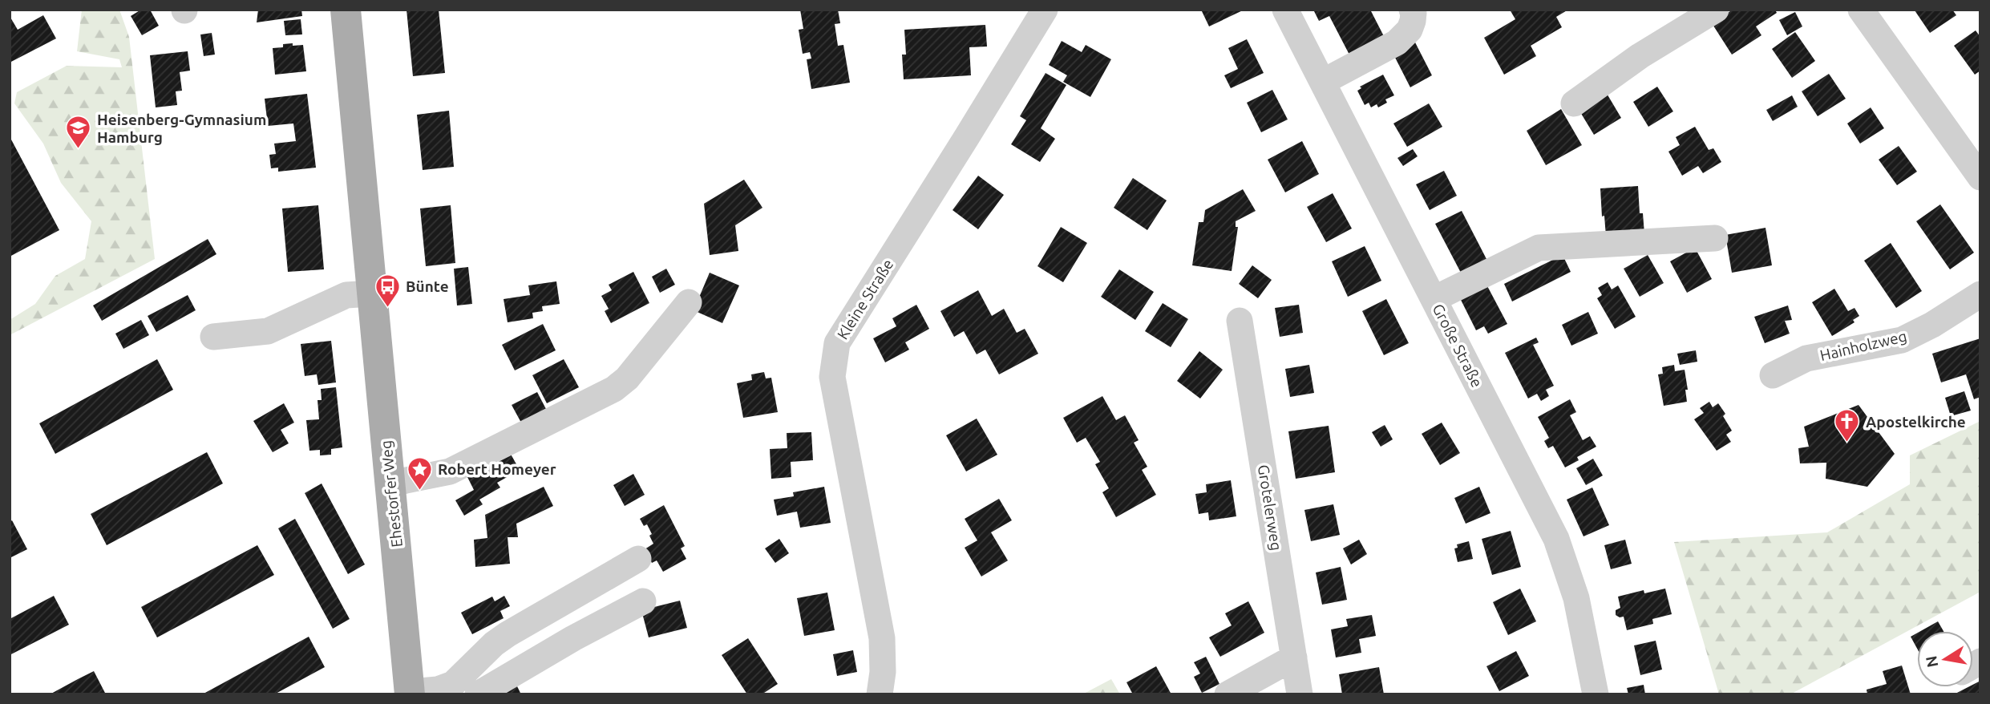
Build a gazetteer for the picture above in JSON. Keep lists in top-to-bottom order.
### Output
{
  "streets": {
    "main road": ["Ehestorfer Weg"],
    "street": [
      "Kleine Straße",
      "Große Straße",
      "Hainholzweg",
      "Grotelerweg"
    ]
  },
  "places": {
    "school or university": ["Heisenberg-Gymnasium Hamburg"],
    "bus stop": ["Bünte"],
    "church": ["Apostelkirche"],
    "place": ["Robert Homeyer"]
  },
  "north": "left"
}
